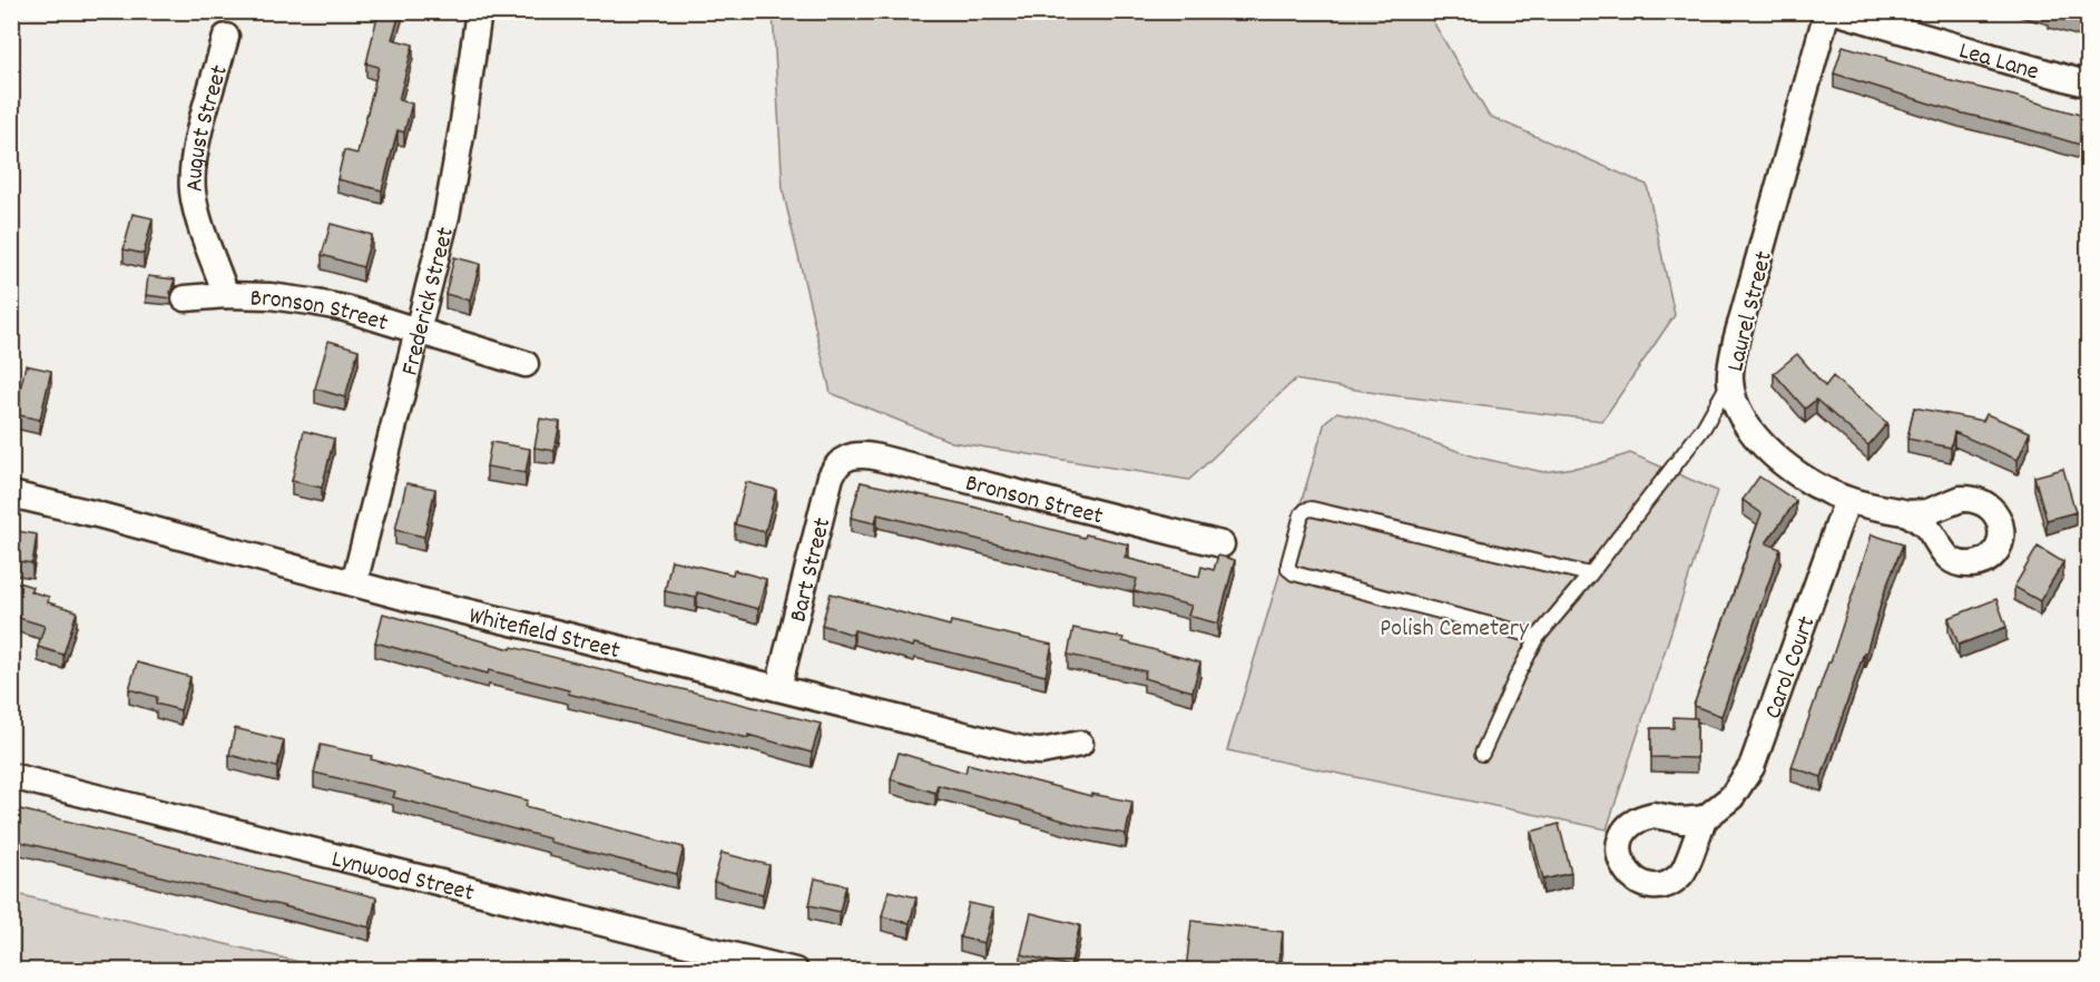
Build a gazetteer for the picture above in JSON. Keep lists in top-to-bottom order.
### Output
{
  "streets": {
    "street": [
      "Lea Lane",
      "August Street",
      "Frederick Street",
      "Bronson Street",
      "Laurel Street",
      "Bart Street",
      "Whitefield Street",
      "Carol Court",
      "Lynwood Street"
    ]
  },
  "crossings": [
    ["August Street", "Bronson Street"],
    ["Frederick Street", "Bronson Street"],
    ["Frederick Street", "Whitefield Street"],
    ["Bronson Street", "Bart Street"],
    ["Laurel Street", "Carol Court"],
    ["Bart Street", "Whitefield Street"]
  ],
  "parks": ["Polish Cemetery"]
}
